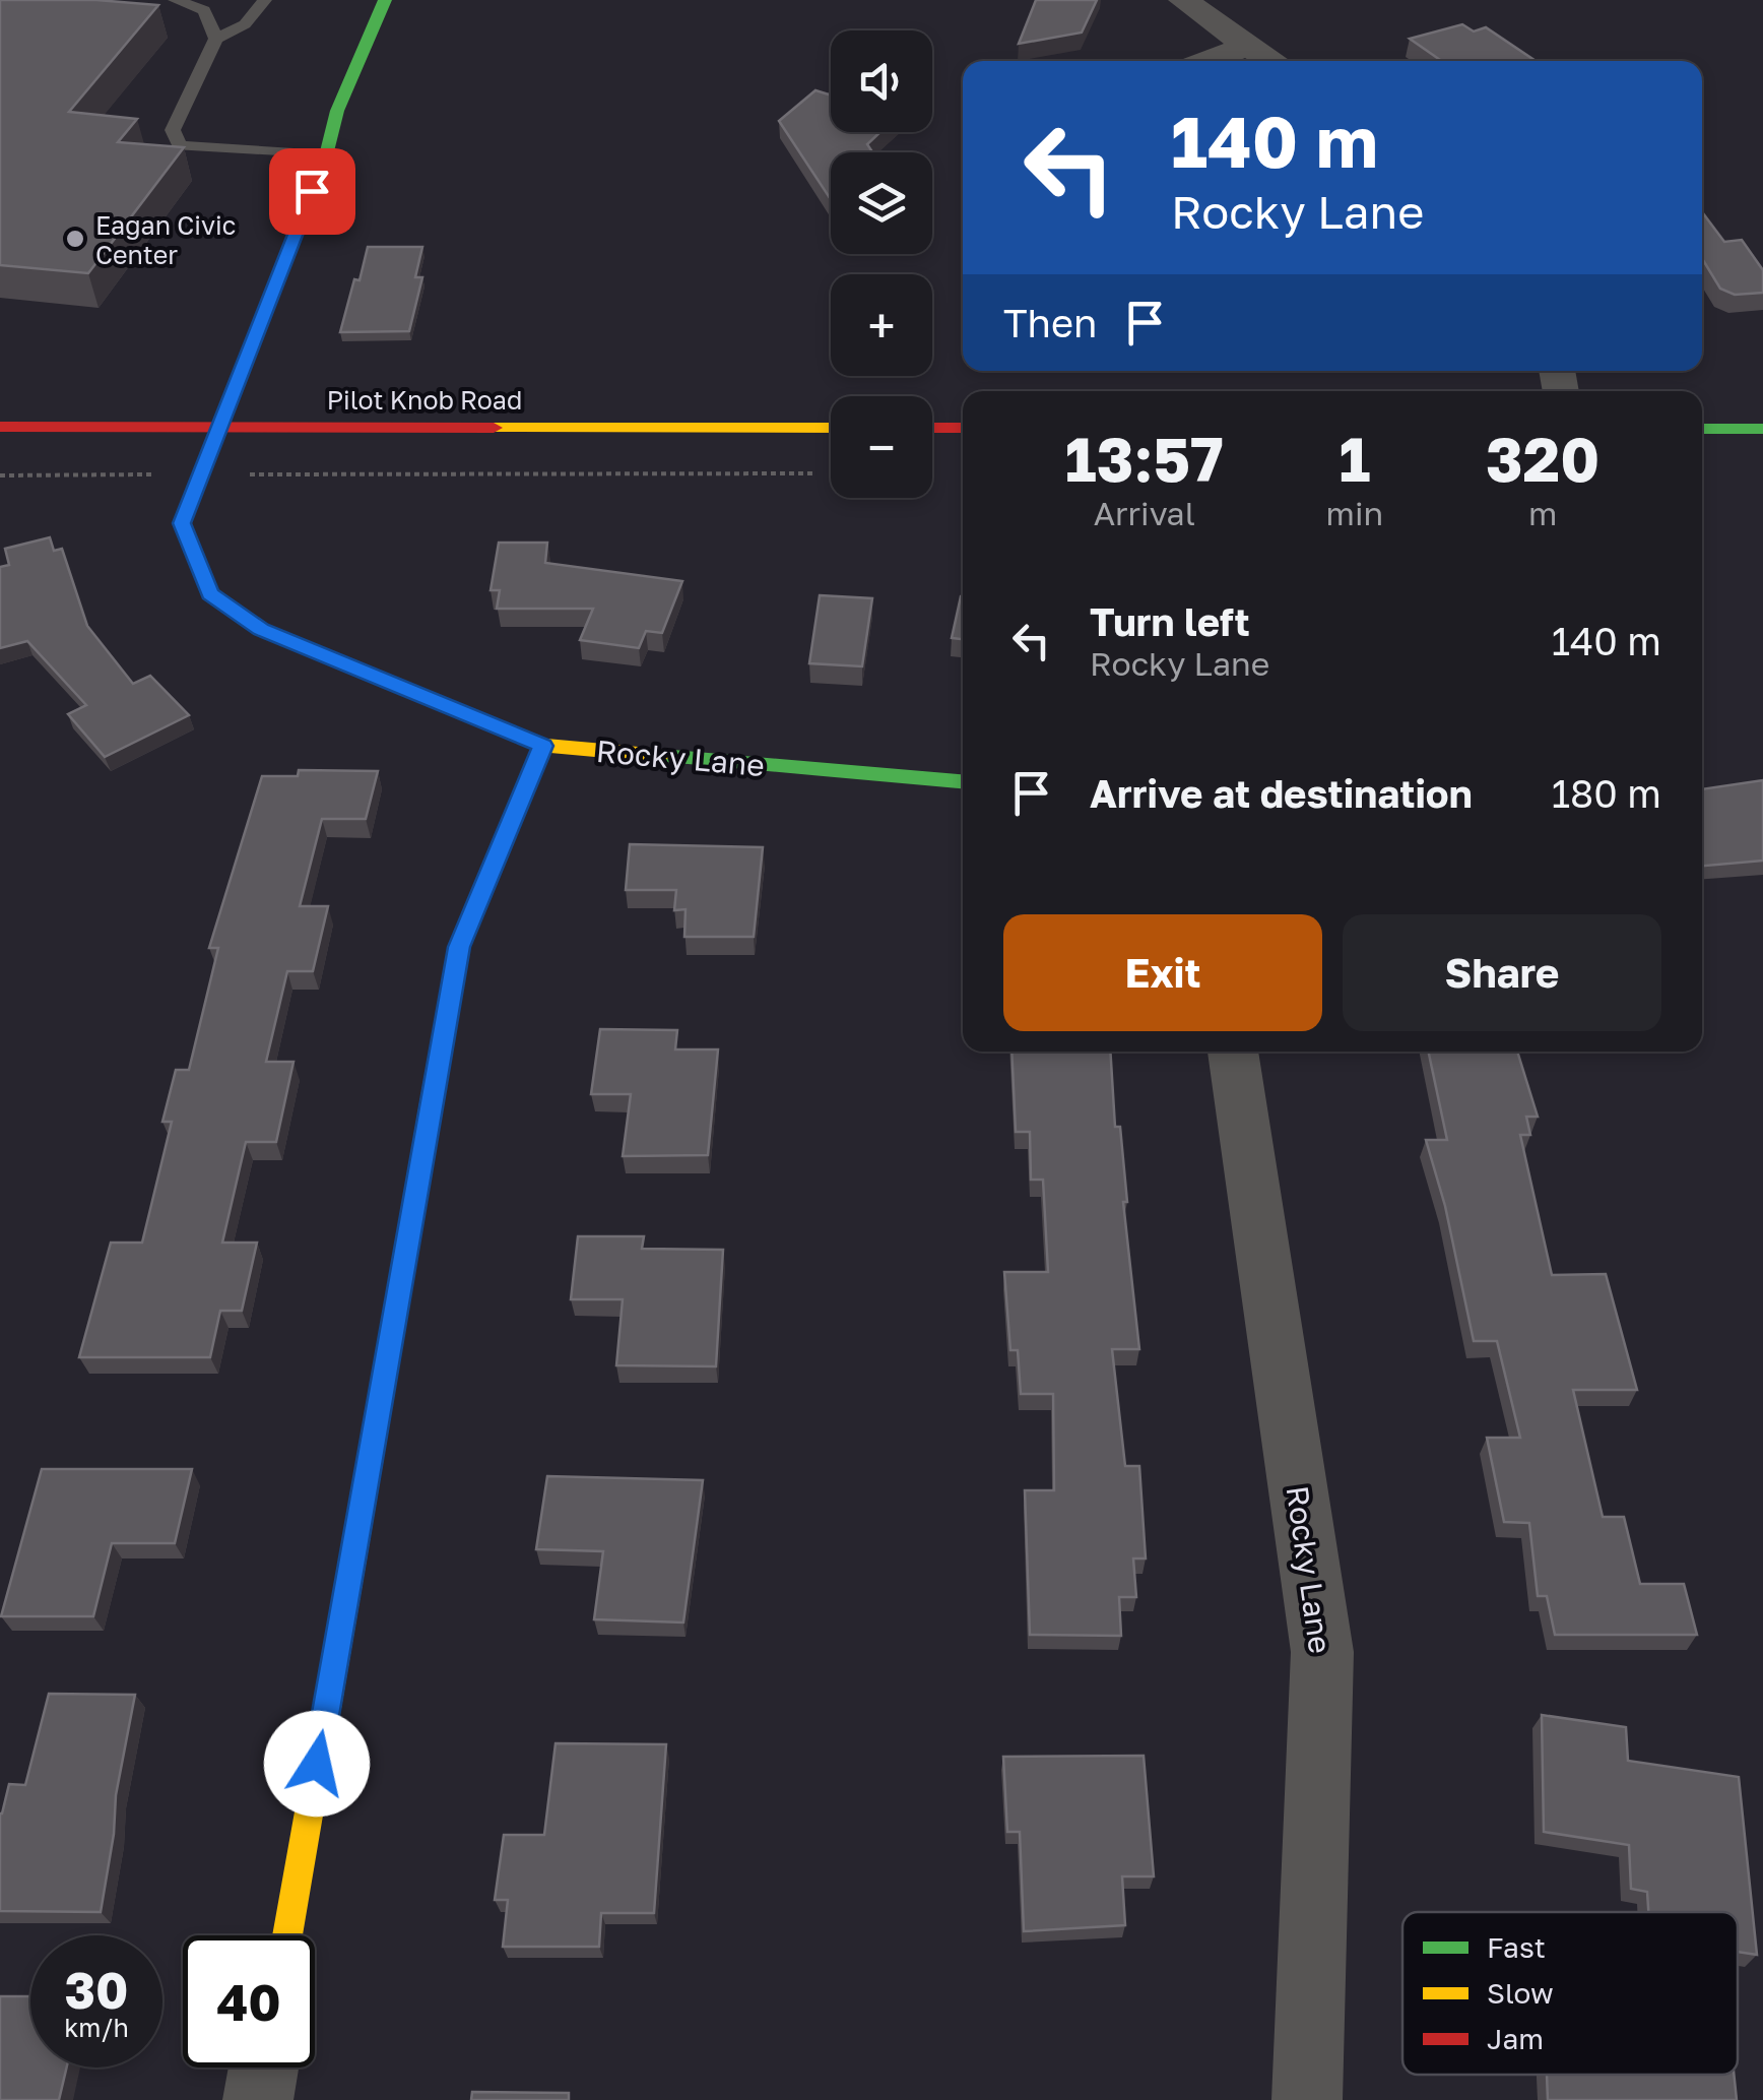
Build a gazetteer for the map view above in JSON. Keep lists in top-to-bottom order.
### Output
{
  "streets": {
    "street": ["Pilot Knob Road", "Rocky Lane"]
  },
  "crossings": [
    ["Pilot Knob Road", "Rocky Lane"]
  ],
  "places": ["Eagan Civic Center"],
  "legend": ["Fast", "Slow", "Jam"],
  "page": {
    "map_buttons": ["+", "−"],
    "turn": ["140 m", "Rocky Lane"],
    "then": "Then",
    "eta": [
      "13:57",
      "Arrival",
      "1",
      "min",
      "320",
      "m"
    ],
    "list": [
      {
        "name": "Turn left",
        "note": "Rocky Lane",
        "value": "140 m"
      },
      {
        "name": "Arrive at destination",
        "value": "180 m"
      }
    ],
    "buttons": ["Exit", "Share"],
    "speed": "30 km/h",
    "limit": "40"
  }
}
